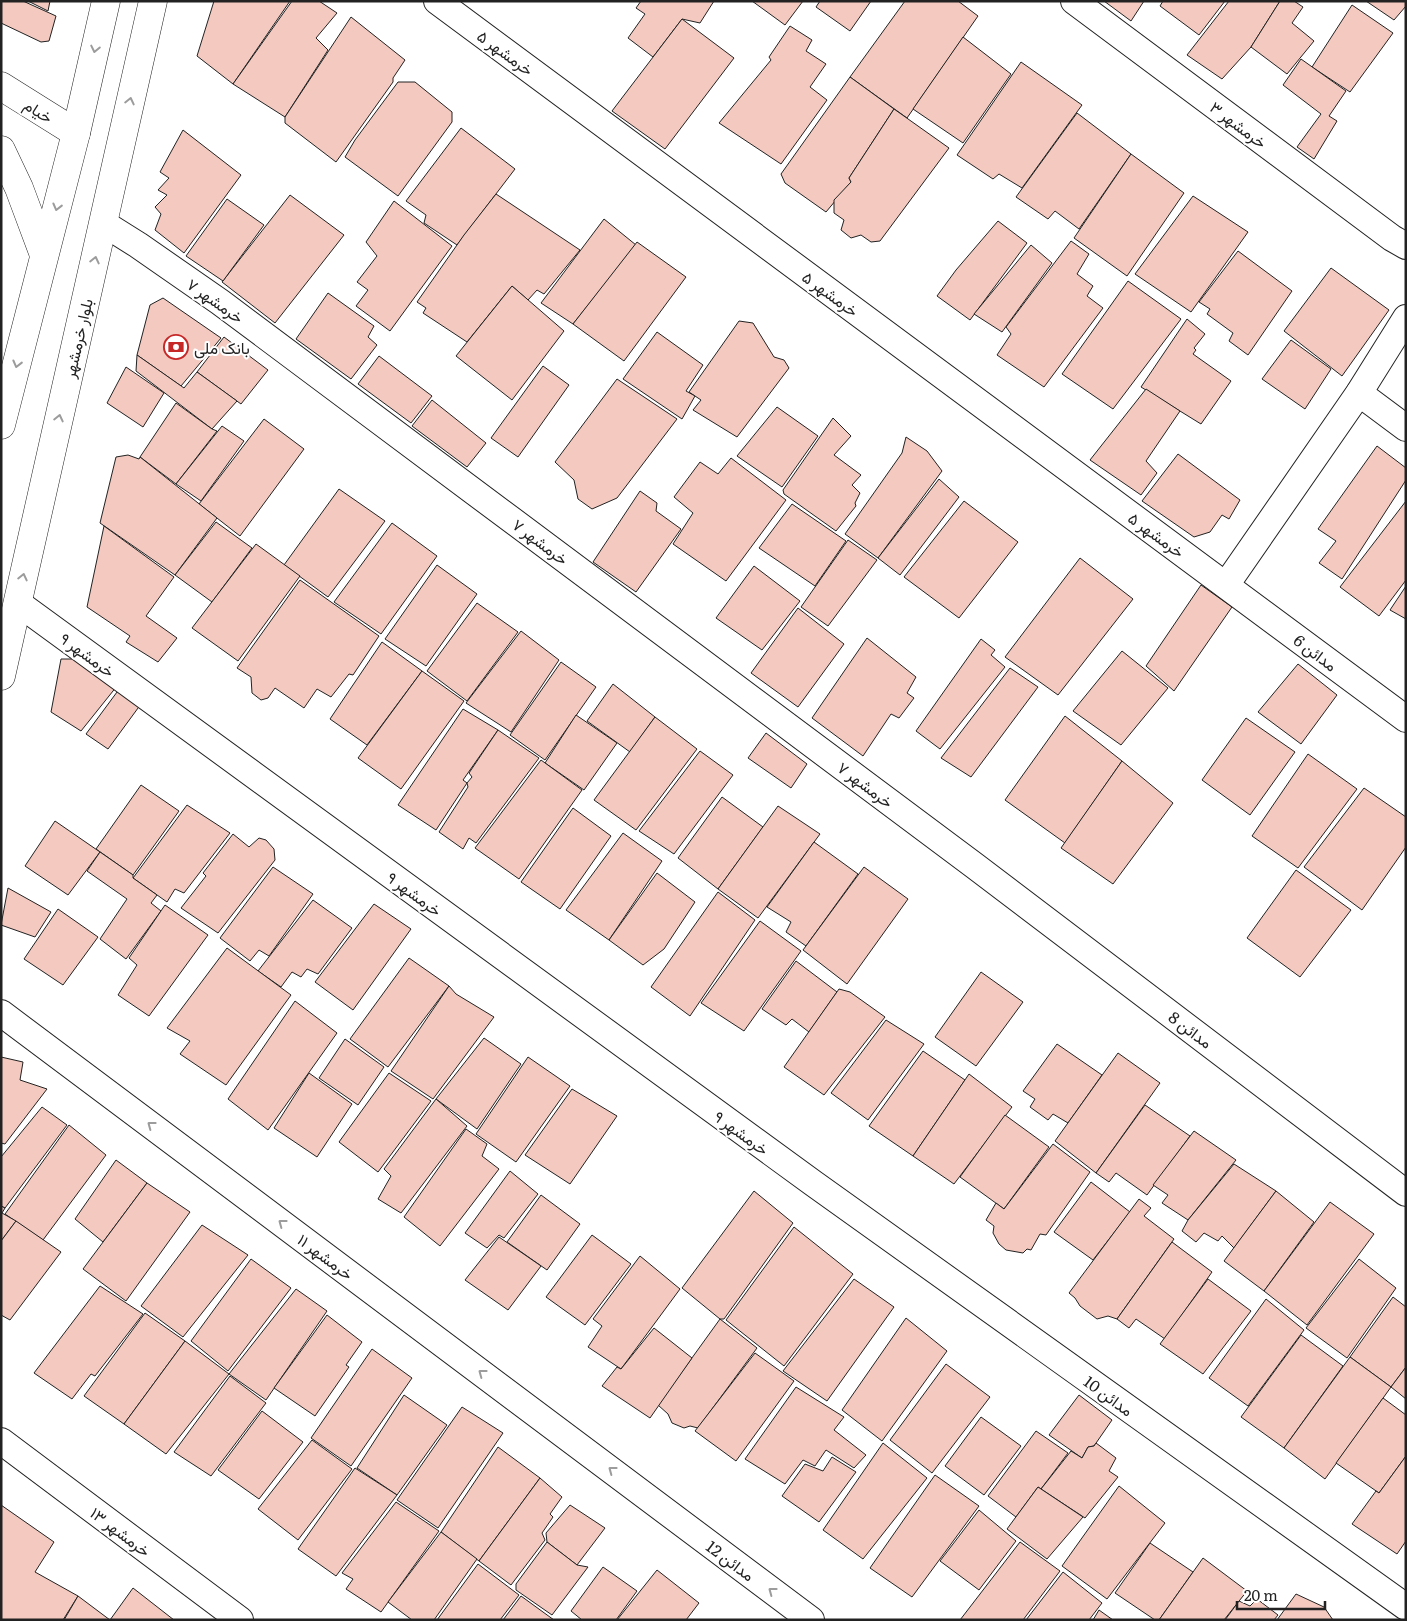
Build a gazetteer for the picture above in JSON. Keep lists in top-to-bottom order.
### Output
{
  "streets": {
    "main road": ["خیام", "بلوار خرمشهر"],
    "street": [
      "خرمشهر ۵",
      "خرمشهر ۳",
      "خرمشهر ۷",
      "مدائن 6",
      "خرمشهر ۹",
      "مدائن 8",
      "خرمشهر ۱۱",
      "مدائن 10",
      "خرمشهر ۱۳",
      "مدائن 12"
    ]
  },
  "crossings": [
    ["خرمشهر ۵", "مدائن 6"],
    ["خرمشهر ۷", "بلوار خرمشهر"],
    ["خرمشهر ۷", "مدائن 8"],
    ["بلوار خرمشهر", "خرمشهر ۹"],
    ["خرمشهر ۹", "مدائن 10"],
    ["خرمشهر ۱۱", "مدائن 12"]
  ],
  "one_way": ["خرمشهر ۱۱", "مدائن 12"],
  "places": {
    "bank": ["بانک ملی"]
  },
  "scale_bar": "20 m"
}
